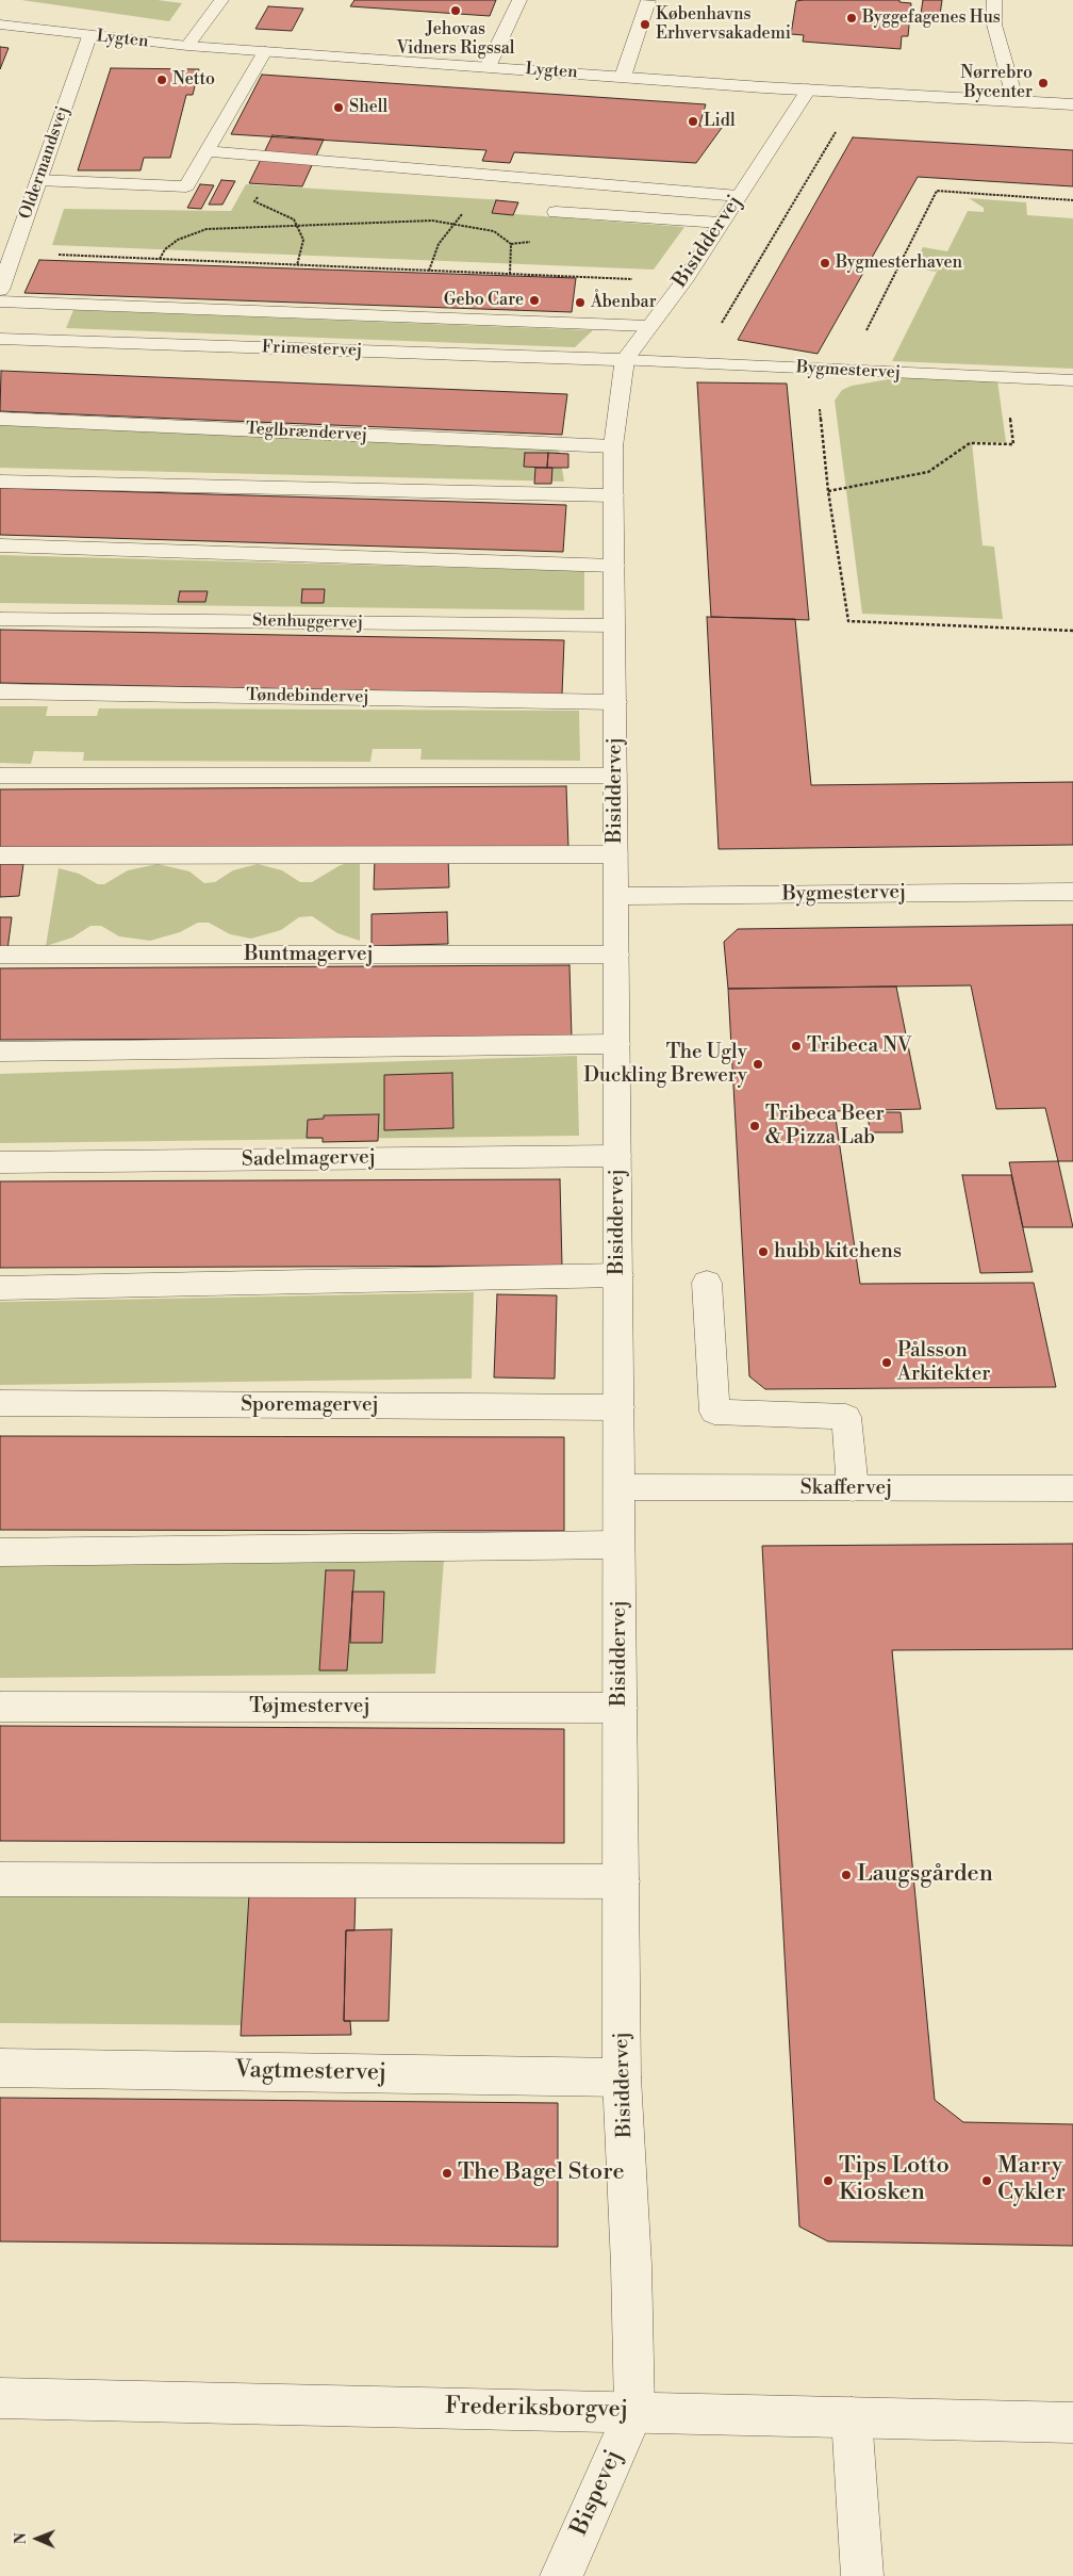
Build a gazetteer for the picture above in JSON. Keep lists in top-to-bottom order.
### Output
{
  "streets": {
    "street": [
      "Lygten",
      "Oldermandsvej",
      "Bisiddervej",
      "Frimestervej",
      "Bygmestervej",
      "Teglbrændervej",
      "Stenhuggervej",
      "Tøndebindervej",
      "Buntmagervej",
      "Sadelmagervej",
      "Sporemagervej",
      "Skaffervej",
      "Tøjmestervej",
      "Vagtmestervej",
      "Frederiksborgvej",
      "Bispevej"
    ]
  },
  "crossings": [
    ["Lygten", "Oldermandsvej"],
    ["Lygten", "Bisiddervej"],
    ["Bisiddervej", "Frimestervej"],
    ["Bisiddervej", "Bygmestervej"],
    ["Bisiddervej", "Teglbrændervej"],
    ["Bisiddervej", "Stenhuggervej"],
    ["Bisiddervej", "Tøndebindervej"],
    ["Bisiddervej", "Buntmagervej"],
    ["Bisiddervej", "Sadelmagervej"],
    ["Bisiddervej", "Sporemagervej"],
    ["Bisiddervej", "Skaffervej"],
    ["Bisiddervej", "Tøjmestervej"],
    ["Bisiddervej", "Vagtmestervej"],
    ["Bisiddervej", "Frederiksborgvej"],
    ["Bisiddervej", "Bispevej"],
    ["Frimestervej", "Bygmestervej"],
    ["Frederiksborgvej", "Bispevej"]
  ],
  "places": [
    "Jehovas Vidners Rigssal",
    "Byggefagenes Hus",
    "Københavns Erhvervsakademi",
    "Netto",
    "Nørrebro Bycenter",
    "Shell",
    "Lidl",
    "Bygmesterhaven",
    "Gebo Care",
    "Åbenbar",
    "Tribeca NV",
    "The Ugly Duckling Brewery",
    "Tribeca Beer & Pizza Lab",
    "hubb kitchens",
    "Pålsson Arkitekter",
    "Laugsgården",
    "The Bagel Store",
    "Tips Lotto Kiosken",
    "Marry Cykler"
  ],
  "north": "left"
}
